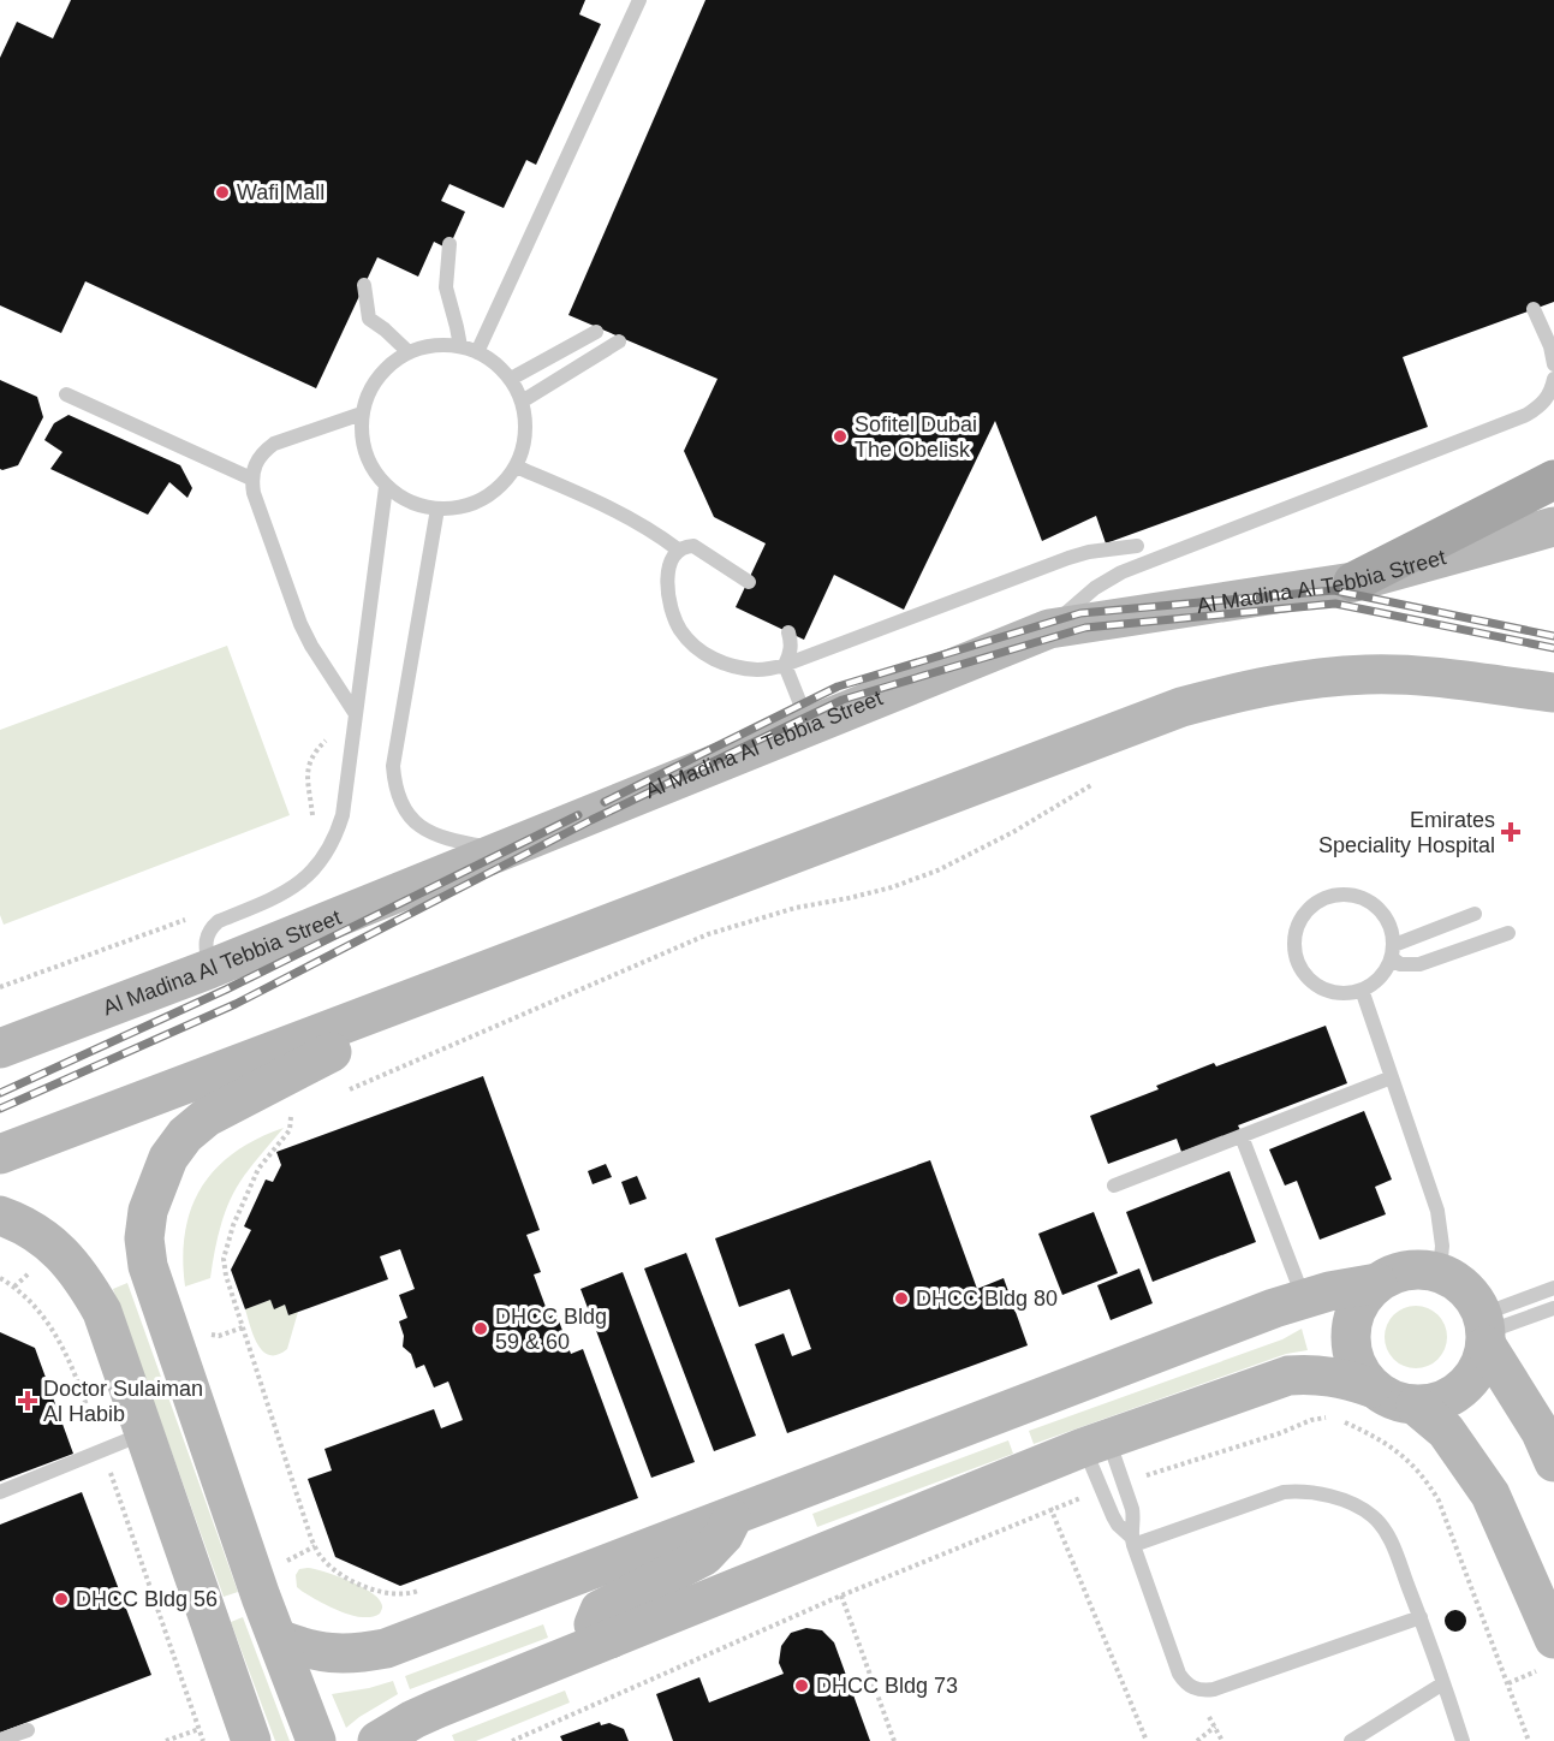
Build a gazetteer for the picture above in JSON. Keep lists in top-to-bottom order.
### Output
{
  "streets": {
    "street": ["Al Madina Al Tebbia Street"]
  },
  "places": {
    "other": [
      "Wafi Mall",
      "Sofitel Dubai The Obelisk",
      "DHCC Bldg 80",
      "DHCC Bldg 59 & 60",
      "DHCC Bldg 56",
      "DHCC Bldg 73"
    ],
    "health": ["Emirates Speciality Hospital", "Doctor Sulaiman Al Habib"]
  }
}
